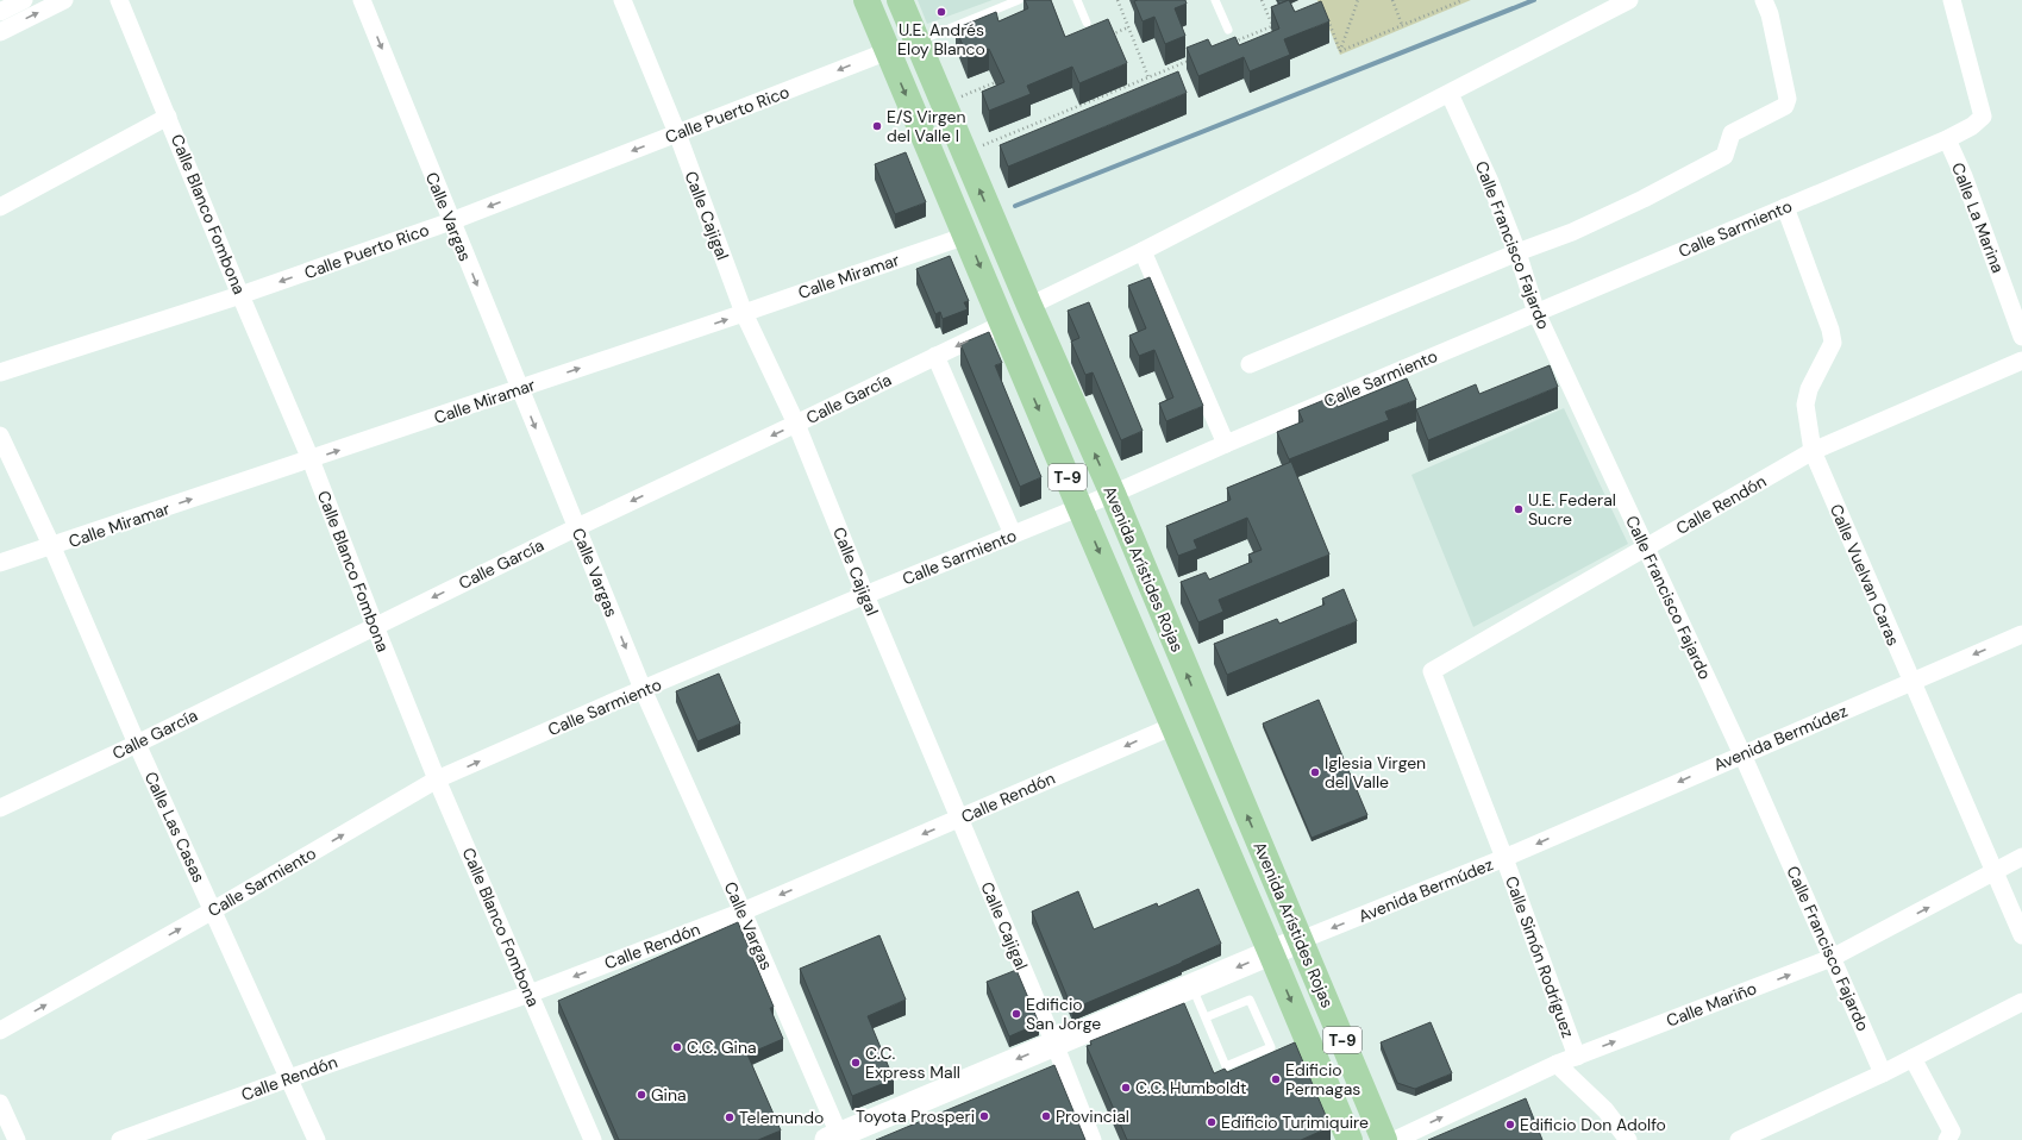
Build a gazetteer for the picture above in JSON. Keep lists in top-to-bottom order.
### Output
{
  "streets": {
    "main road": ["T-9", "Avenida Arístides Rojas"],
    "street": [
      "Calle Puerto Rico",
      "Calle Blanco Fombona",
      "Calle Cajigal",
      "Calle Vargas",
      "Calle La Marina",
      "Calle Sarmiento",
      "Calle Francisco Fajardo",
      "Calle Miramar",
      "Calle García",
      "Calle Rendón",
      "Calle Vuelvan Caras",
      "Avenida Bermúdez",
      "Calle Las Casas",
      "Calle Simón Rodríguez",
      "Calle Mariño"
    ]
  },
  "crossings": [
    ["Calle Puerto Rico", "Calle Blanco Fombona"],
    ["Calle Puerto Rico", "Calle Cajigal"],
    ["Calle Puerto Rico", "Calle Vargas"],
    ["Calle Puerto Rico", "Avenida Arístides Rojas"],
    ["Calle Blanco Fombona", "Calle Sarmiento"],
    ["Calle Blanco Fombona", "Calle Miramar"],
    ["Calle Blanco Fombona", "Calle García"],
    ["Calle Blanco Fombona", "Calle Rendón"],
    ["Calle Cajigal", "Calle Sarmiento"],
    ["Calle Cajigal", "Calle Miramar"],
    ["Calle Cajigal", "Calle García"],
    ["Calle Cajigal", "Calle Rendón"],
    ["Calle Cajigal", "Avenida Bermúdez"],
    ["Calle Vargas", "Calle Sarmiento"],
    ["Calle Vargas", "Calle Miramar"],
    ["Calle Vargas", "Calle García"],
    ["Calle Vargas", "Calle Rendón"],
    ["Calle Vargas", "Avenida Bermúdez"],
    ["Calle La Marina", "Calle Sarmiento"],
    ["Calle Sarmiento", "Calle Francisco Fajardo"],
    ["Calle Sarmiento", "Avenida Arístides Rojas"],
    ["Calle Sarmiento", "Calle Vuelvan Caras"],
    ["Calle Sarmiento", "Calle Las Casas"],
    ["Calle Francisco Fajardo", "Calle Rendón"],
    ["Calle Francisco Fajardo", "Avenida Bermúdez"],
    ["Calle Francisco Fajardo", "Calle Mariño"],
    ["Calle Miramar", "Avenida Arístides Rojas"],
    ["Calle Miramar", "Calle Las Casas"],
    ["Calle García", "Avenida Arístides Rojas"],
    ["Calle García", "Calle Las Casas"],
    ["Calle Rendón", "Avenida Arístides Rojas"],
    ["Calle Rendón", "Calle Vuelvan Caras"],
    ["Calle Rendón", "Calle Las Casas"],
    ["Calle Rendón", "Calle Simón Rodríguez"],
    ["Avenida Arístides Rojas", "Avenida Bermúdez"],
    ["Calle Vuelvan Caras", "Avenida Bermúdez"],
    ["Calle Vuelvan Caras", "Calle Mariño"],
    ["Avenida Bermúdez", "Calle Simón Rodríguez"],
    ["Calle Simón Rodríguez", "Calle Mariño"]
  ],
  "one_way": [
    "Calle Puerto Rico",
    "Calle Vargas",
    "Calle Miramar",
    "Calle García",
    "Calle Rendón",
    "Avenida Bermúdez"
  ],
  "places": [
    "U.E. Andrés Eloy Blanco",
    "E/S Virgen del Valle I",
    "U.E. Federal Sucre",
    "Iglesia Virgen del Valle",
    "Edificio San Jorge",
    "C.C. Gina",
    "C.C. Express Mall",
    "Edificio Permagas",
    "C.C. Humboldt",
    "Gina",
    "Toyota Prosperi",
    "Provincial",
    "Telemundo",
    "Edificio Turimiquire",
    "Edificio Don Adolfo"
  ]
}
